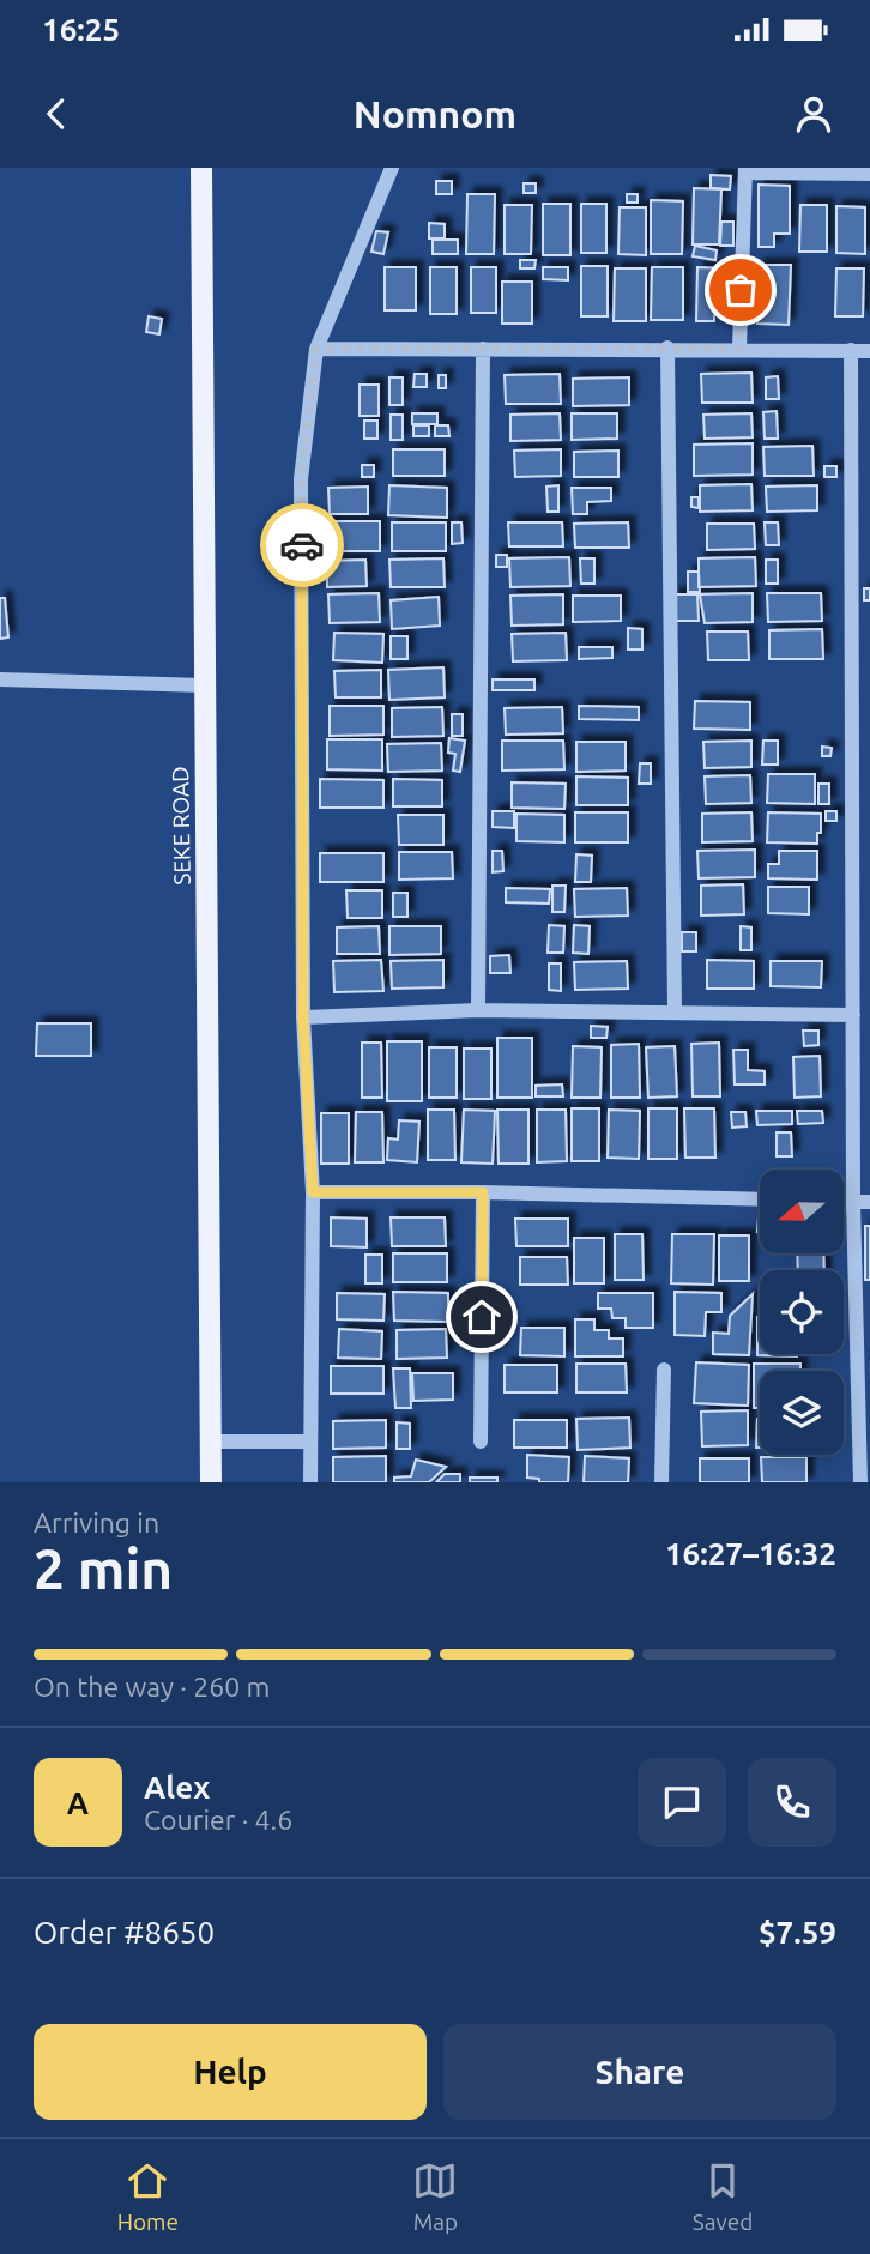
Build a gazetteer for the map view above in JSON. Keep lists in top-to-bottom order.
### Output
{
  "streets": {
    "main road": ["SEKE ROAD"]
  },
  "north": "left",
  "page": {
    "status": "16:25",
    "header": "Nomnom",
    "heading": ["2 min", "Arriving in", "16:27–16:32"],
    "panel": [
      "Alex",
      "Courier · 4.6",
      "Order #8650",
      "$7.59"
    ],
    "bar": "On the way · 260 m",
    "round": "A",
    "buttons": ["Help", "Share"],
    "tabs": ["Home", "Map", "Saved"]
  }
}
